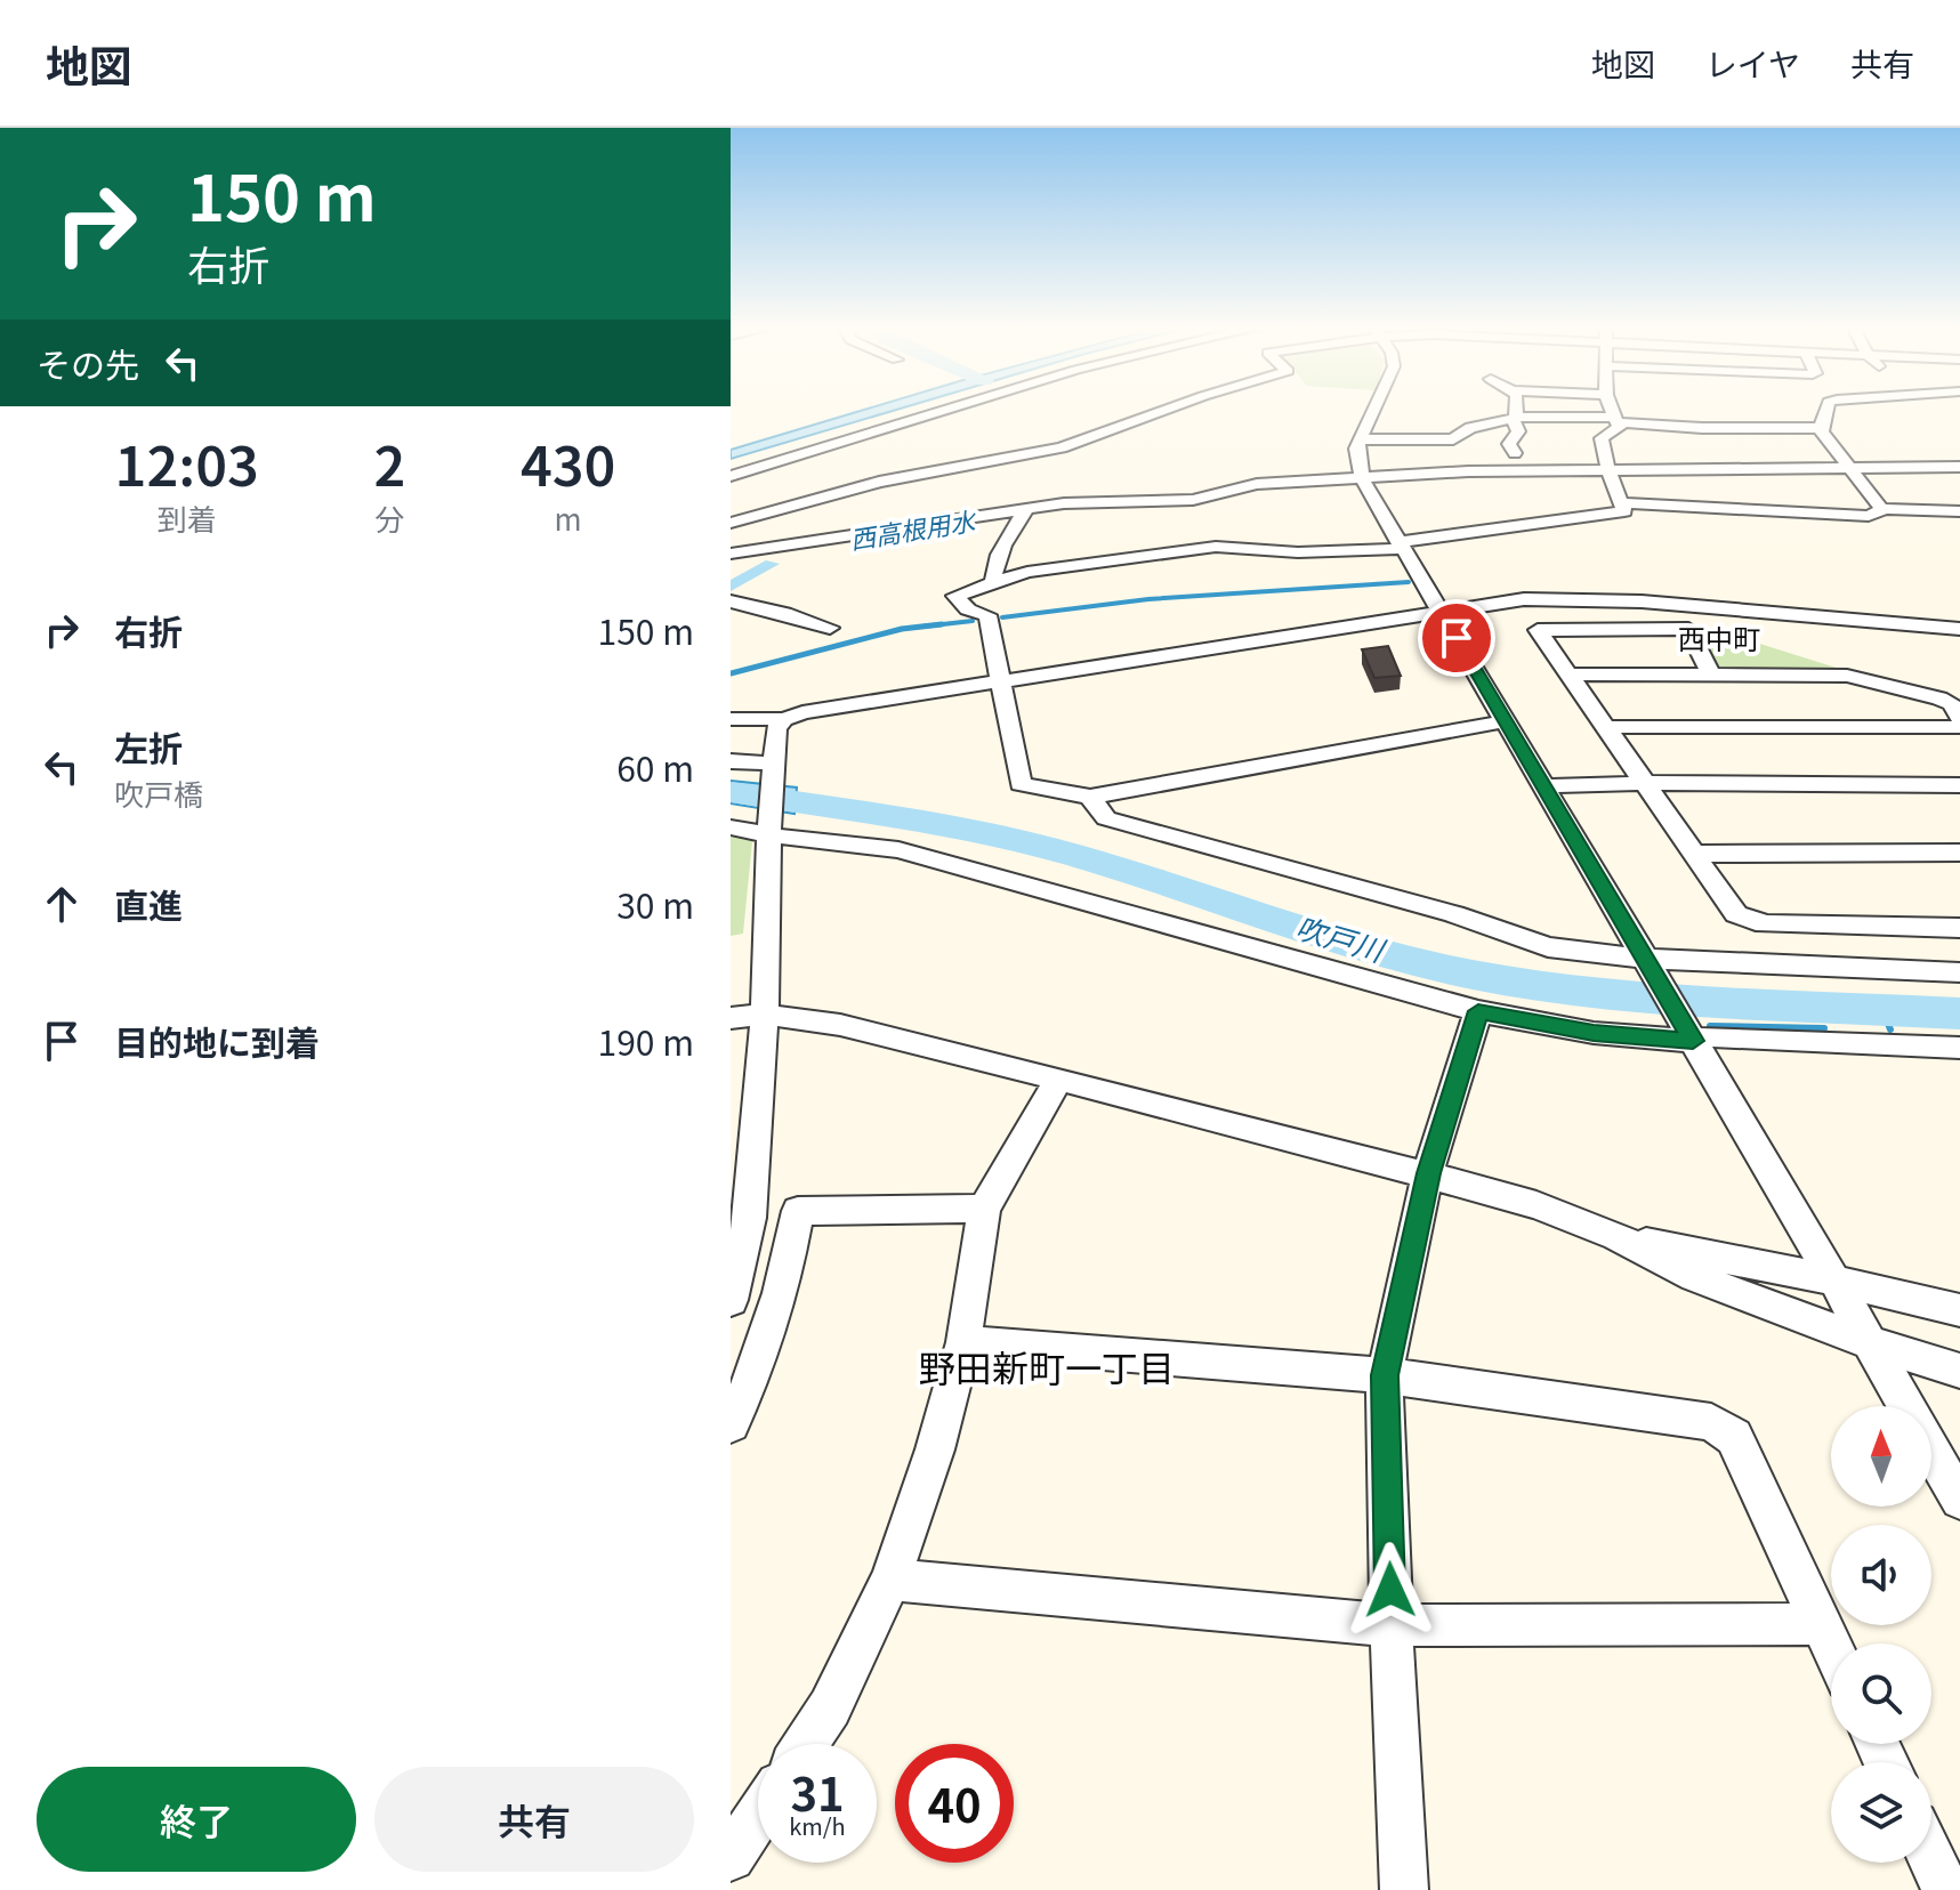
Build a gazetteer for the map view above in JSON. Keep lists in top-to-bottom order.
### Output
{
  "districts": ["西中町", "野田新町一丁目"],
  "water": ["西高根用水", "吹戸川"],
  "north": "top",
  "page": {
    "header": "地図",
    "nav": ["地図", "レイヤ", "共有"],
    "turn": ["150 m", "右折"],
    "then": "その先",
    "eta": [
      "12:03",
      "到着",
      "2",
      "分",
      "430",
      "m"
    ],
    "list": [
      {
        "name": "右折",
        "value": "150 m"
      },
      {
        "name": "左折",
        "note": "吹戸橋",
        "value": "60 m"
      },
      {
        "name": "直進",
        "value": "30 m"
      },
      {
        "name": "目的地に到着",
        "value": "190 m"
      }
    ],
    "speed": "31 km/h",
    "limit": "40",
    "buttons": ["終了", "共有"]
  }
}
